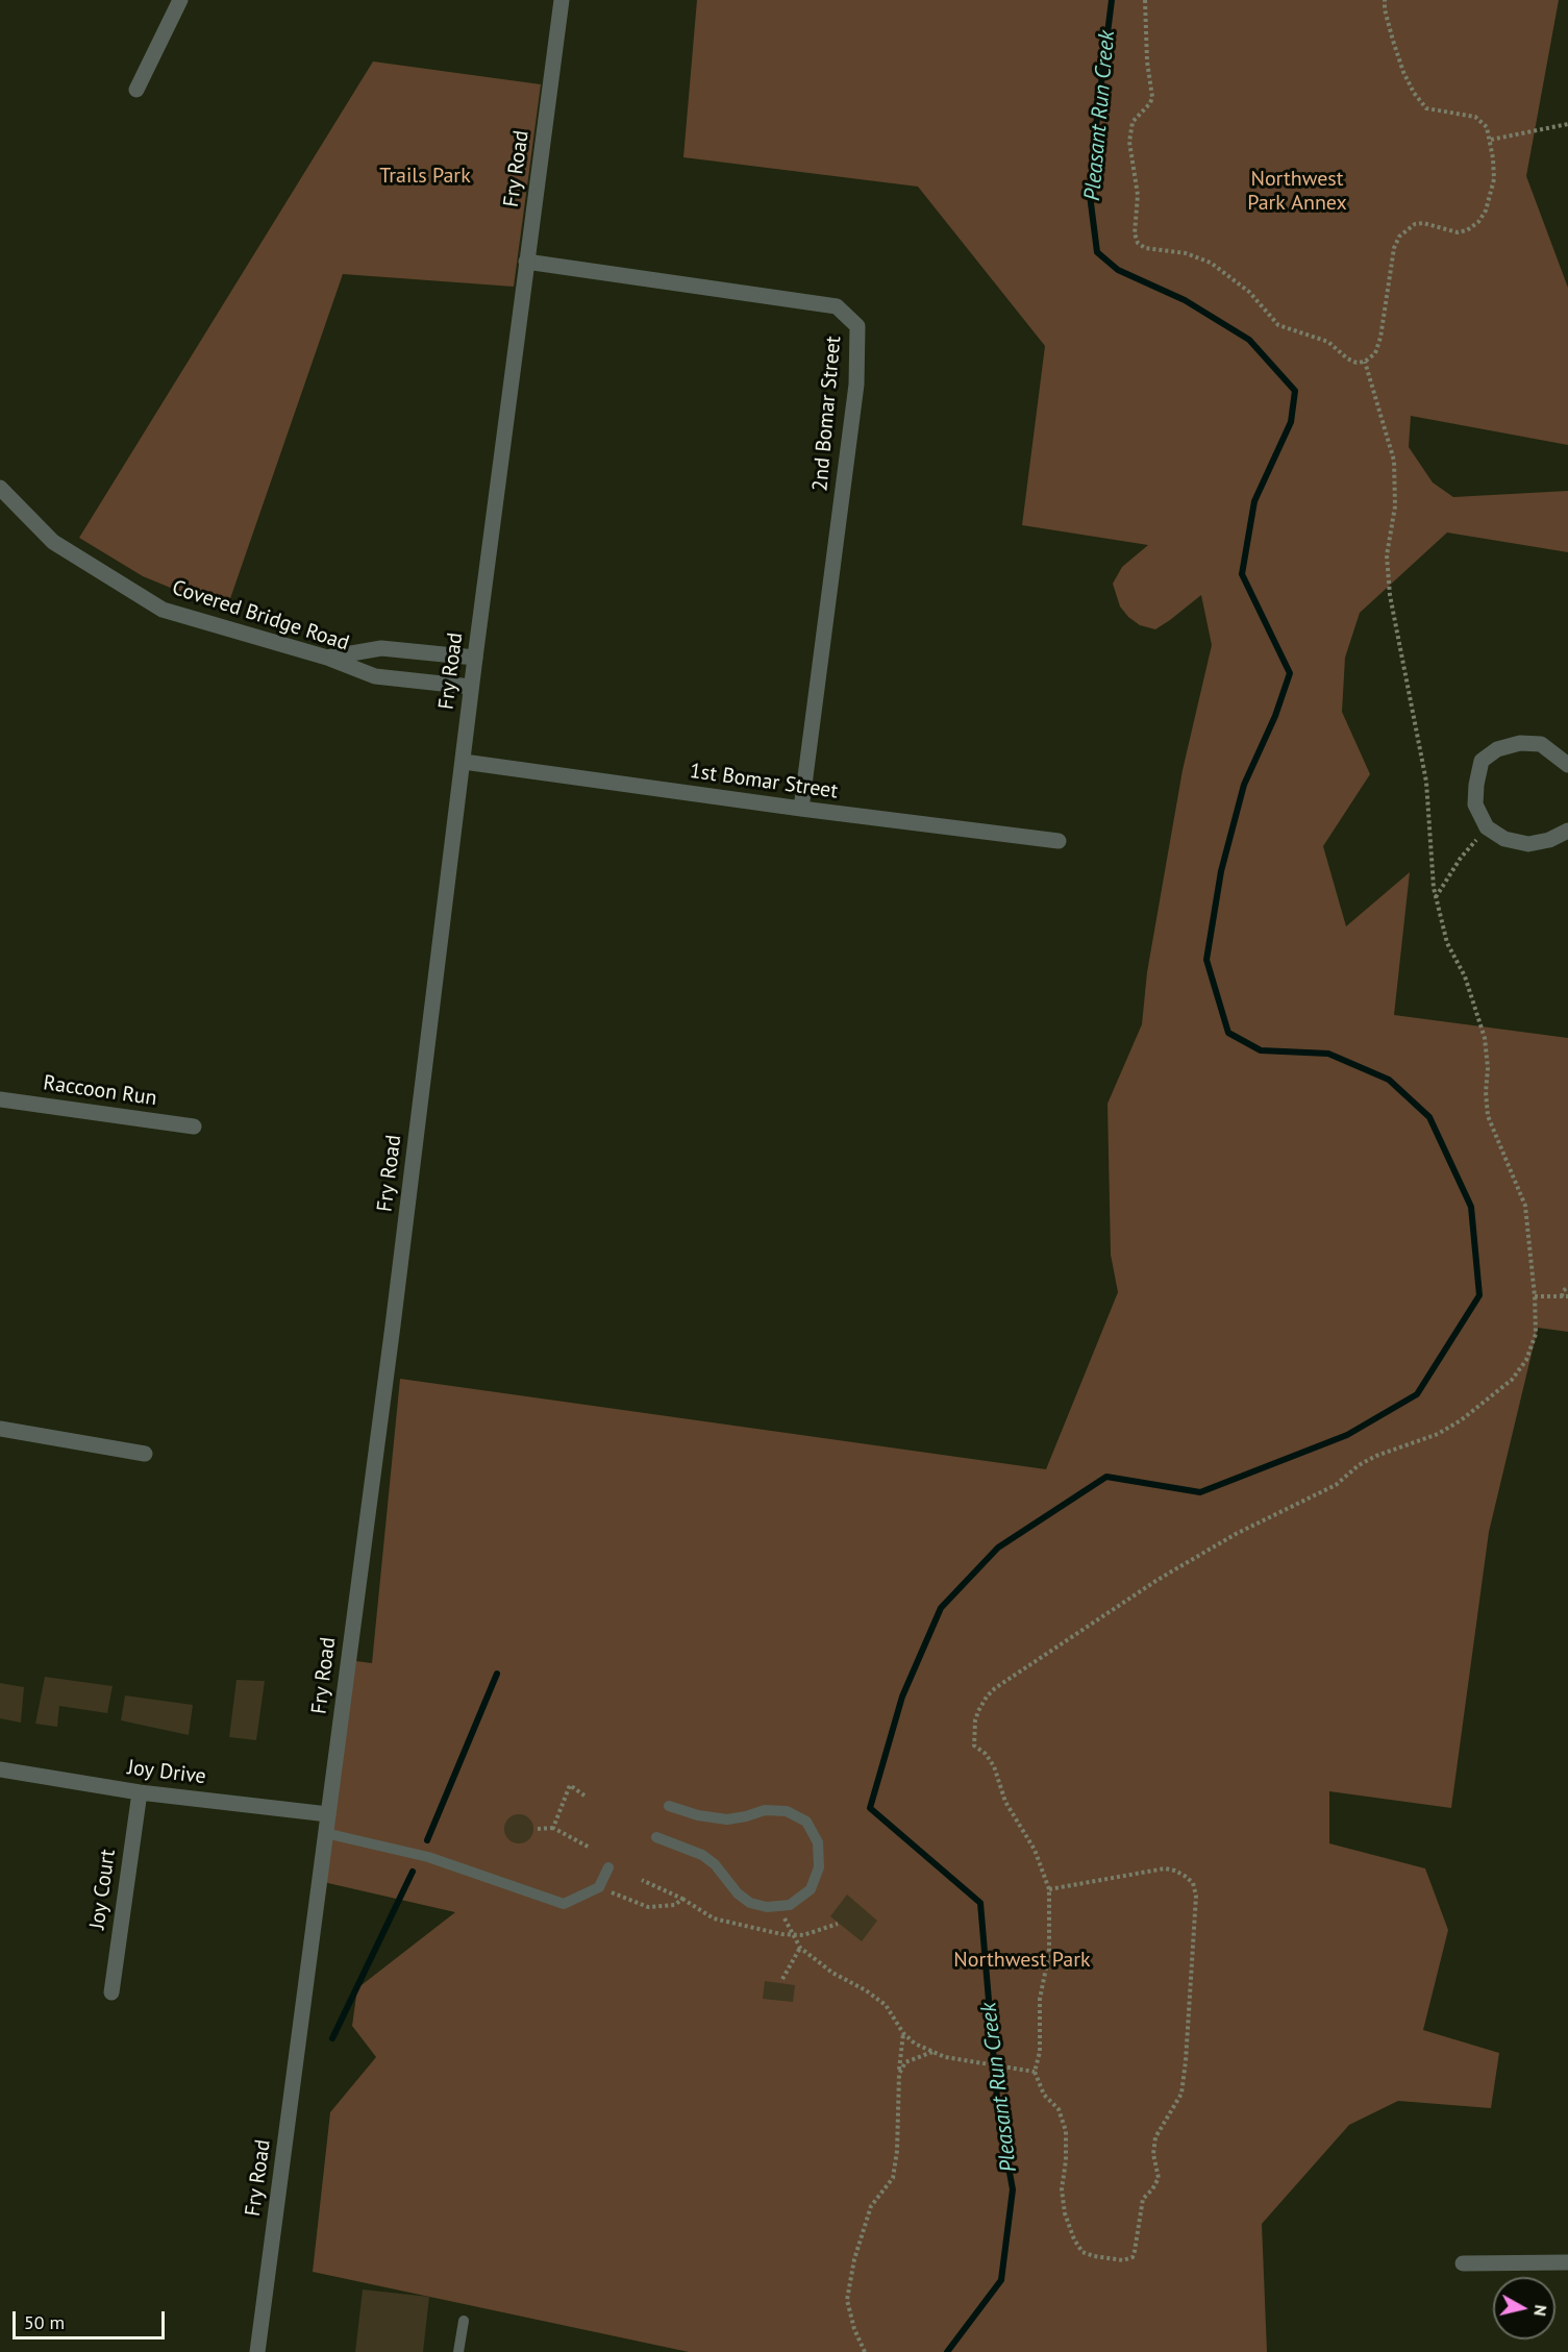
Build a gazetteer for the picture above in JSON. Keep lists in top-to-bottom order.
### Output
{
  "streets": {
    "street": [
      "Fry Road",
      "2nd Bomar Street",
      "Covered Bridge Road",
      "1st Bomar Street",
      "Raccoon Run",
      "Joy Drive",
      "Joy Court"
    ]
  },
  "crossings": [
    ["Fry Road", "2nd Bomar Street"],
    ["Fry Road", "Covered Bridge Road"],
    ["Fry Road", "1st Bomar Street"],
    ["Fry Road", "Joy Drive"],
    ["2nd Bomar Street", "1st Bomar Street"],
    ["Joy Drive", "Joy Court"]
  ],
  "water": ["Pleasant Run Creek"],
  "parks": ["Trails Park", "Northwest Park Annex", "Northwest Park"],
  "scale_bar": "50 m",
  "north": "right"
}
